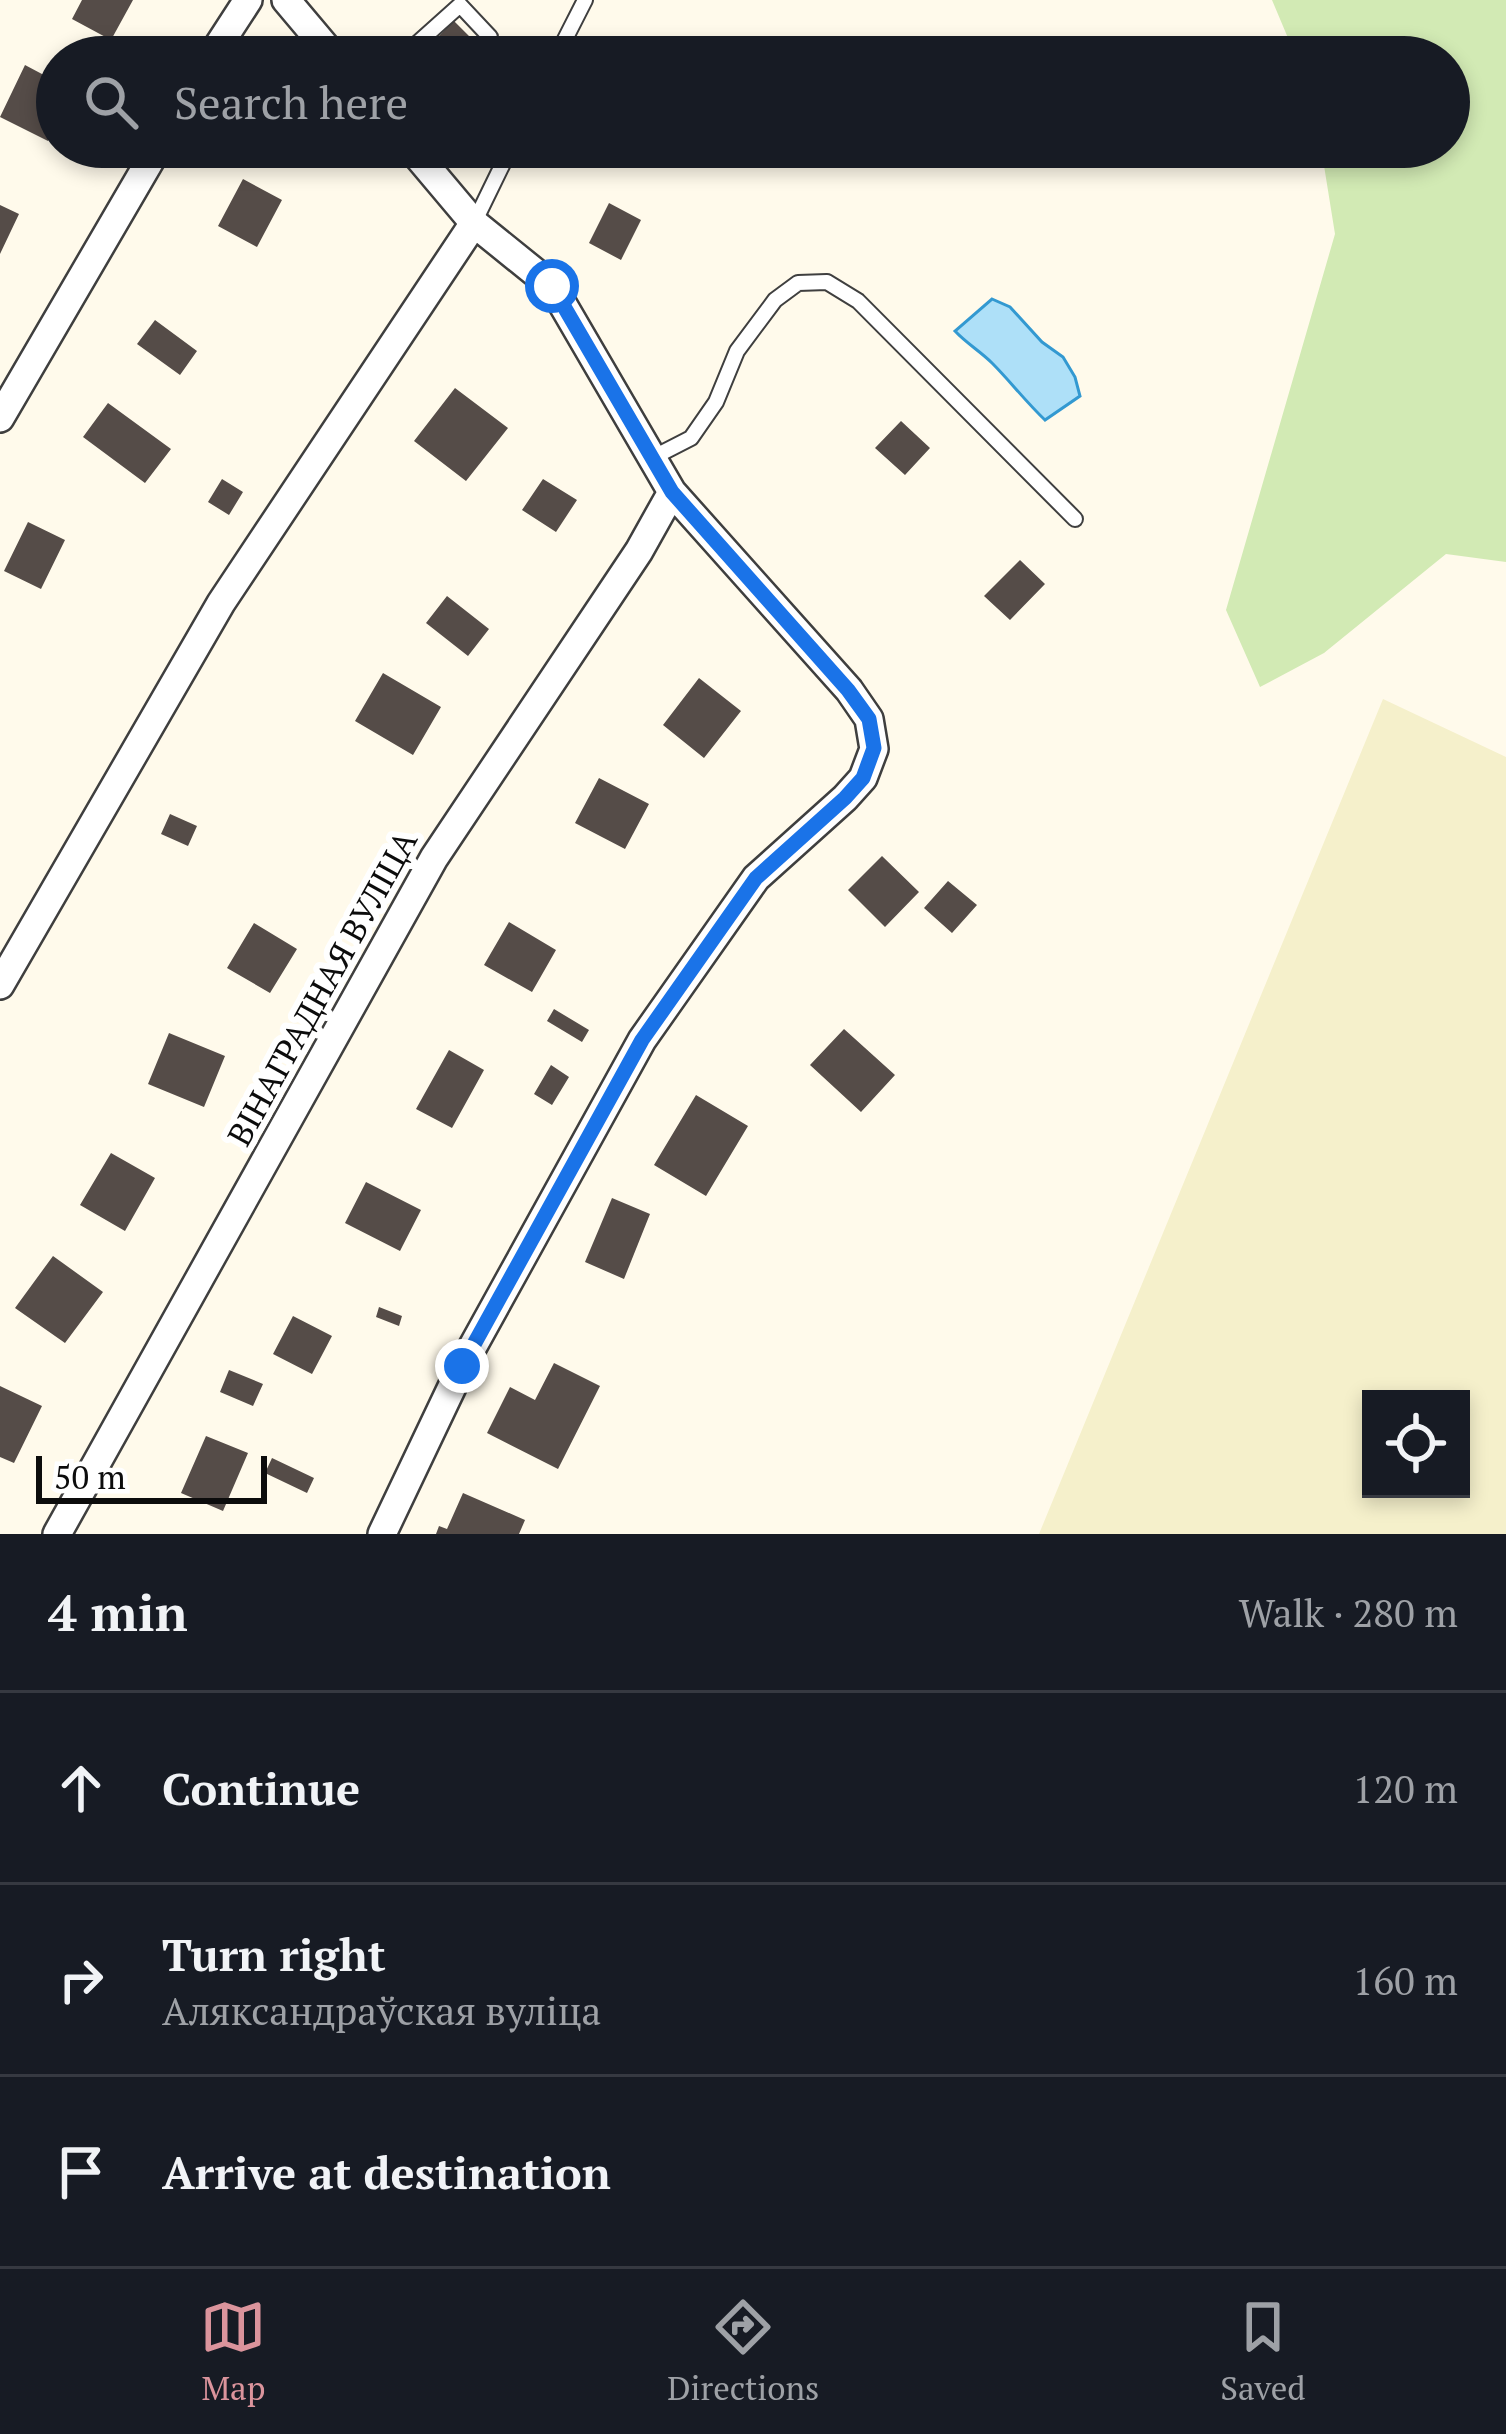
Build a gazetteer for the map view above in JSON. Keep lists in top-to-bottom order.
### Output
{
  "streets": {
    "street": ["ВІНАГРАДНАЯ ВУЛІЦА"]
  },
  "scale_bar": "50 m",
  "page": {
    "search": "Search here",
    "scale": "50 m",
    "heading": ["4 min", "Walk · 280 m"],
    "list": [
      ["Continue", "120 m"],
      ["Turn right", "Аляксандраўская вуліца", "160 m"],
      "Arrive at destination"
    ],
    "nav": ["Map", "Directions", "Saved"]
  }
}
